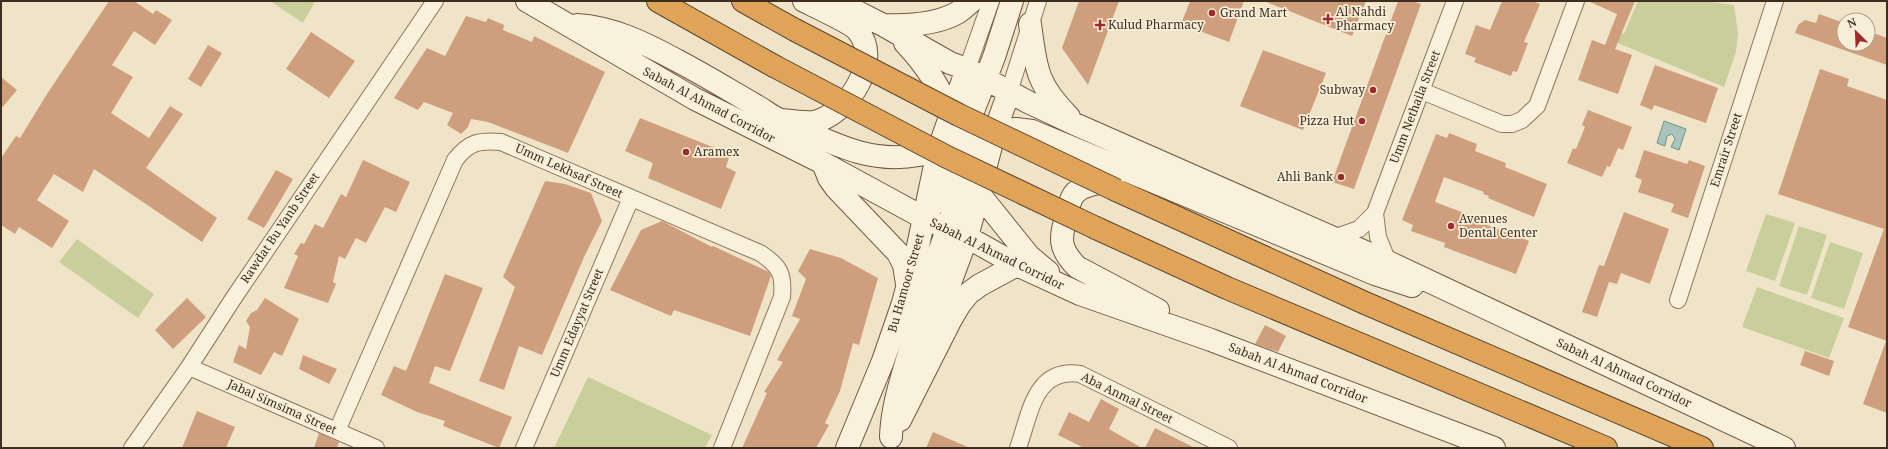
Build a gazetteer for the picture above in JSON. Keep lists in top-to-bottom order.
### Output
{
  "streets": {
    "street": [
      "Sabah Al Ahmad Corridor",
      "Umm Nethaila Street",
      "Emrair Street",
      "Umm Lekhsaf Street",
      "Rawdat Bu Yanb Street",
      "Bu Hamoor Street",
      "Umm Edayyat Street",
      "Aba Anmal Street",
      "Jabal Simsima Street"
    ]
  },
  "crossings": [
    ["Sabah Al Ahmad Corridor", "Umm Nethaila Street"],
    ["Sabah Al Ahmad Corridor", "Bu Hamoor Street"],
    ["Umm Lekhsaf Street", "Umm Edayyat Street"],
    ["Umm Lekhsaf Street", "Jabal Simsima Street"],
    ["Rawdat Bu Yanb Street", "Jabal Simsima Street"]
  ],
  "places": {
    "other": [
      "Grand Mart",
      "Subway",
      "Pizza Hut",
      "Aramex",
      "Ahli Bank",
      "Avenues Dental Center"
    ],
    "health": ["Al Nahdi Pharmacy", "Kulud Pharmacy"]
  },
  "north": "top left"
}
